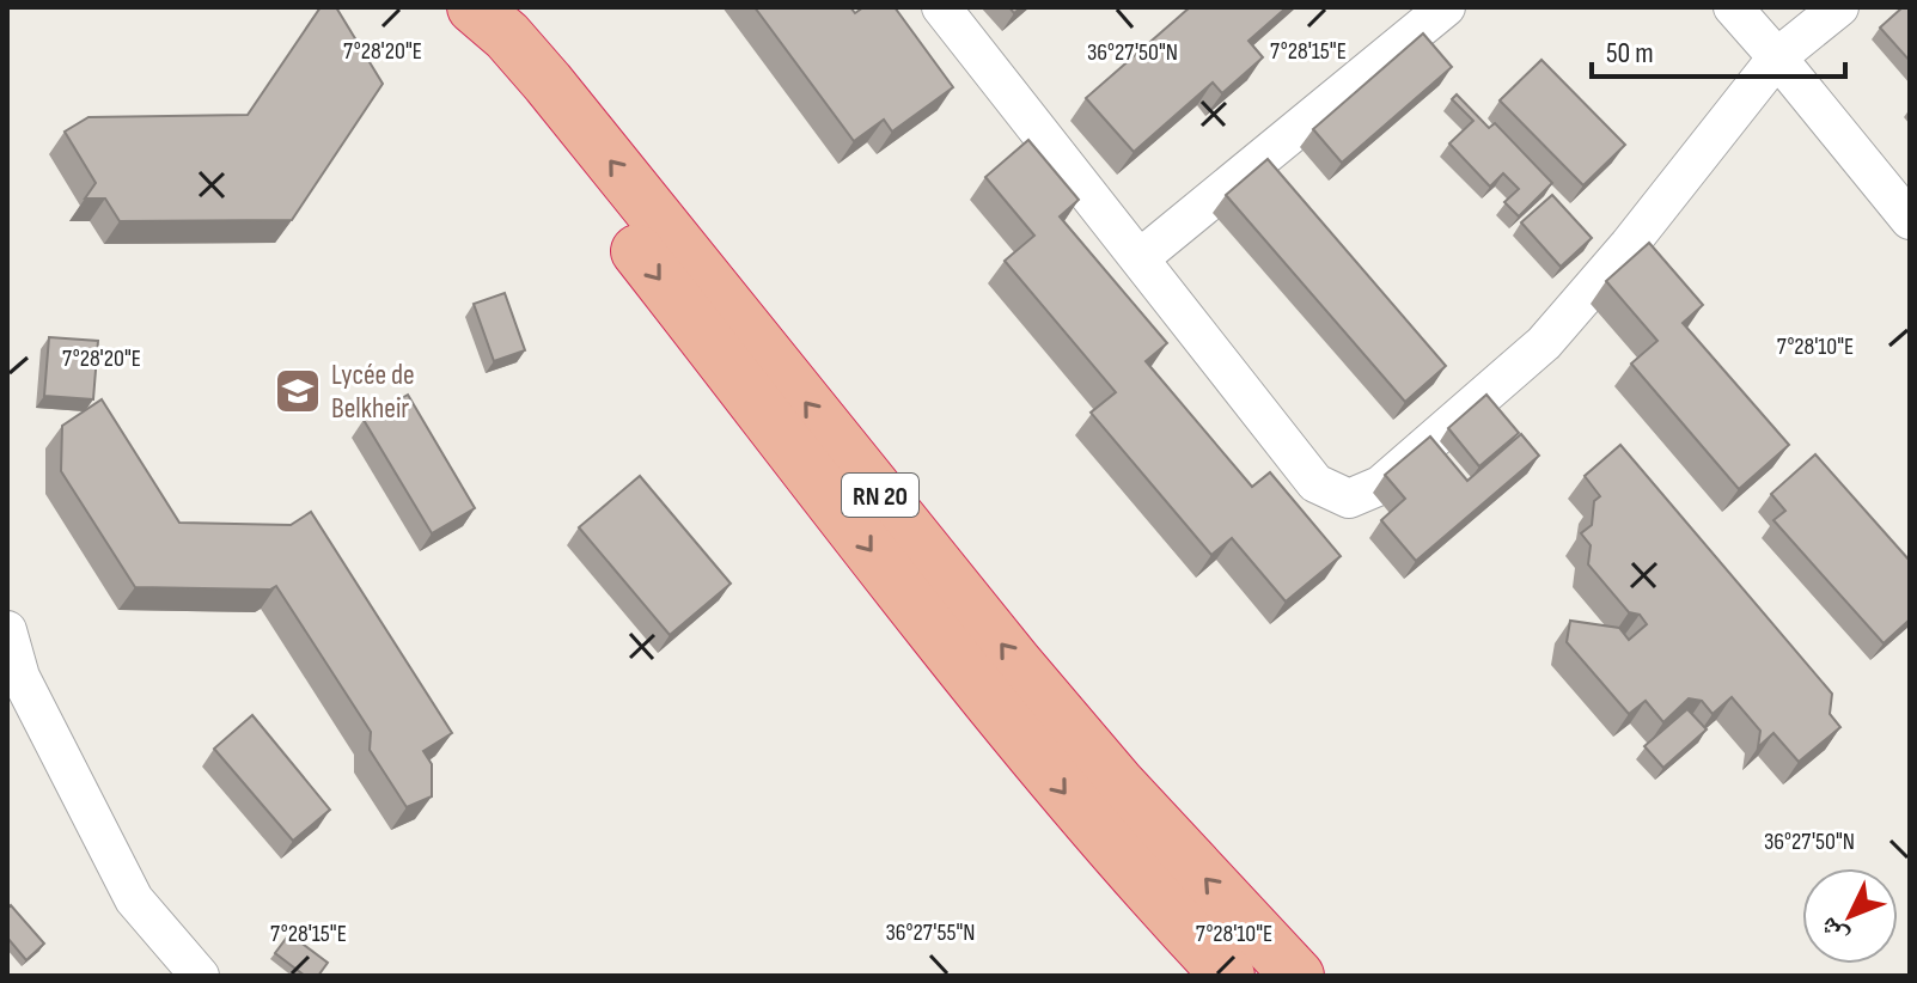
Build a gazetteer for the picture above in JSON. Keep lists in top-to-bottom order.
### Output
{
  "streets": {
    "highway": ["RN 20"]
  },
  "places": {
    "school or university": ["Lycée de Belkheir"]
  },
  "scale_bar": "50 m",
  "north": "bottom left",
  "coordinates": [
    "7°28'20\"E",
    "7°28'15\"E",
    "36°27'50\"N",
    "7°28'10\"E",
    "36°27'55\"N"
  ]
}
